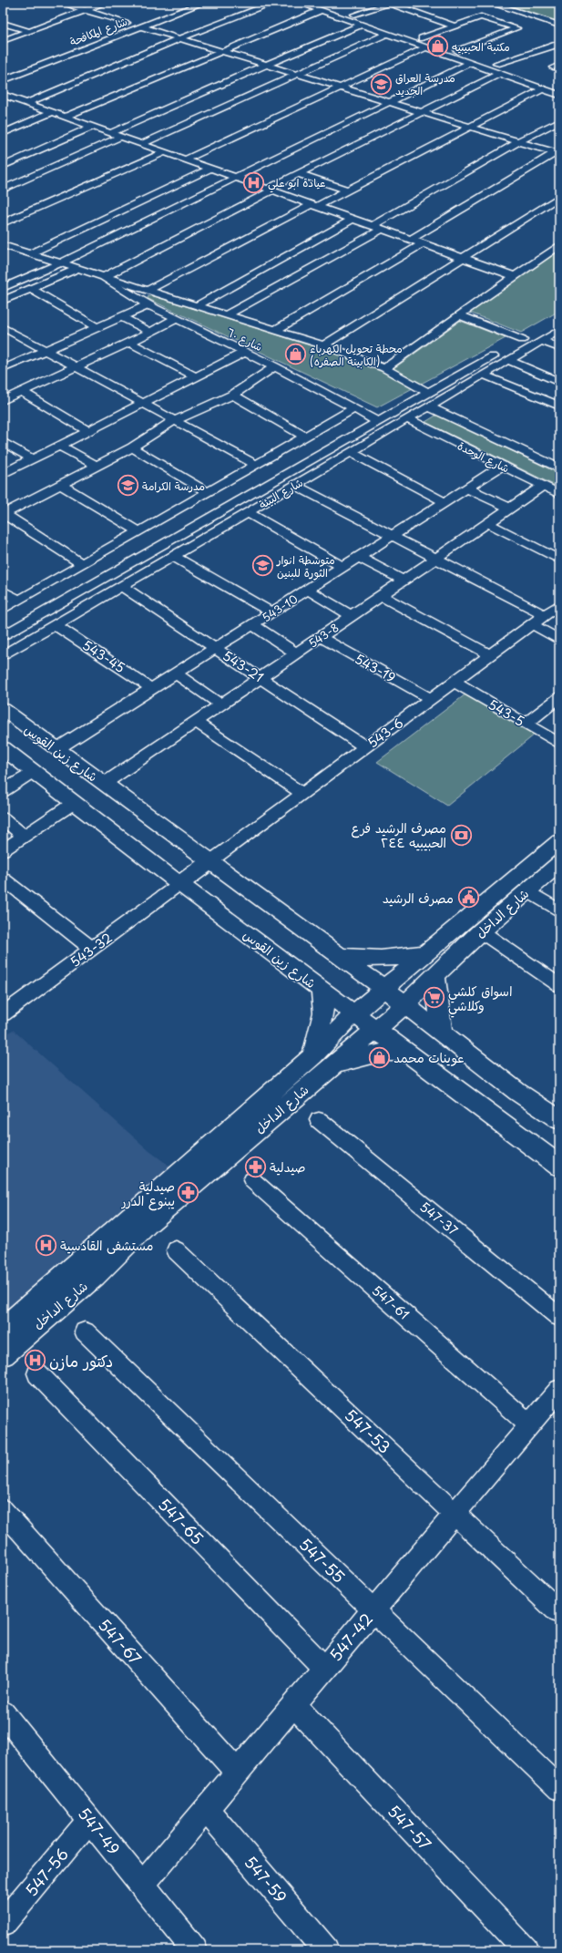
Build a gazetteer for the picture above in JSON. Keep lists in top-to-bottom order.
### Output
{
  "streets": {
    "main road": ["شارع زين القوس", "شارع الداخل"],
    "street": [
      "شارع المكافحة",
      "شارع ٦٠",
      "شارع الوحدة",
      "شارع البيئة",
      "543-10",
      "543-8",
      "543-45",
      "543-21",
      "543-19",
      "543-5",
      "543-6",
      "543-32",
      "547-37",
      "547-61",
      "547-53",
      "547-65",
      "547-55",
      "547-42",
      "547-67",
      "547-57",
      "547-49",
      "547-56",
      "547-59"
    ]
  },
  "crossings": [
    ["شارع ٦٠", "شارع البيئة"],
    ["شارع الوحدة", "شارع البيئة"],
    ["شارع الوحدة", "543-10"],
    ["شارع الوحدة", "543-8"],
    ["شارع البيئة", "543-45"],
    ["شارع البيئة", "543-21"],
    ["543-10", "543-45"],
    ["543-10", "543-21"],
    ["543-10", "شارع زين القوس"],
    ["543-8", "543-21"],
    ["543-8", "543-19"],
    ["543-8", "شارع زين القوس"],
    ["543-21", "543-6"],
    ["543-19", "543-6"],
    ["543-5", "543-6"],
    ["543-6", "شارع زين القوس"],
    ["شارع زين القوس", "شارع الداخل"],
    ["شارع زين القوس", "543-32"],
    ["547-61", "547-42"],
    ["547-53", "547-42"],
    ["547-65", "547-42"],
    ["547-55", "547-42"],
    ["547-42", "547-67"],
    ["547-42", "547-57"],
    ["547-42", "547-49"],
    ["547-42", "547-59"],
    ["547-49", "547-56"]
  ],
  "places": {
    "shop": ["مكتبة الحبيبيه", "محطة تحويل الكهرباء (الكابينة الصفره)", "عوينات محمد"],
    "school or university": ["مدرسة العراق الجديد", "مدرسة الكرامة", "متوسطة انوار الثورة للبنين"],
    "hospital": ["عيادة ابو علي", "مستشفى القادسية", "دكتور مازن"],
    "bank": ["مصرف الرشيد فرع الحبيبيه ٢٤٤"],
    "public building": ["مصرف الرشيد"],
    "supermarket": ["اسواق كلشي وكلاشي"],
    "pharmacy": ["صيدلية", "صيدلية يبنوع الدرر"]
  }
}
